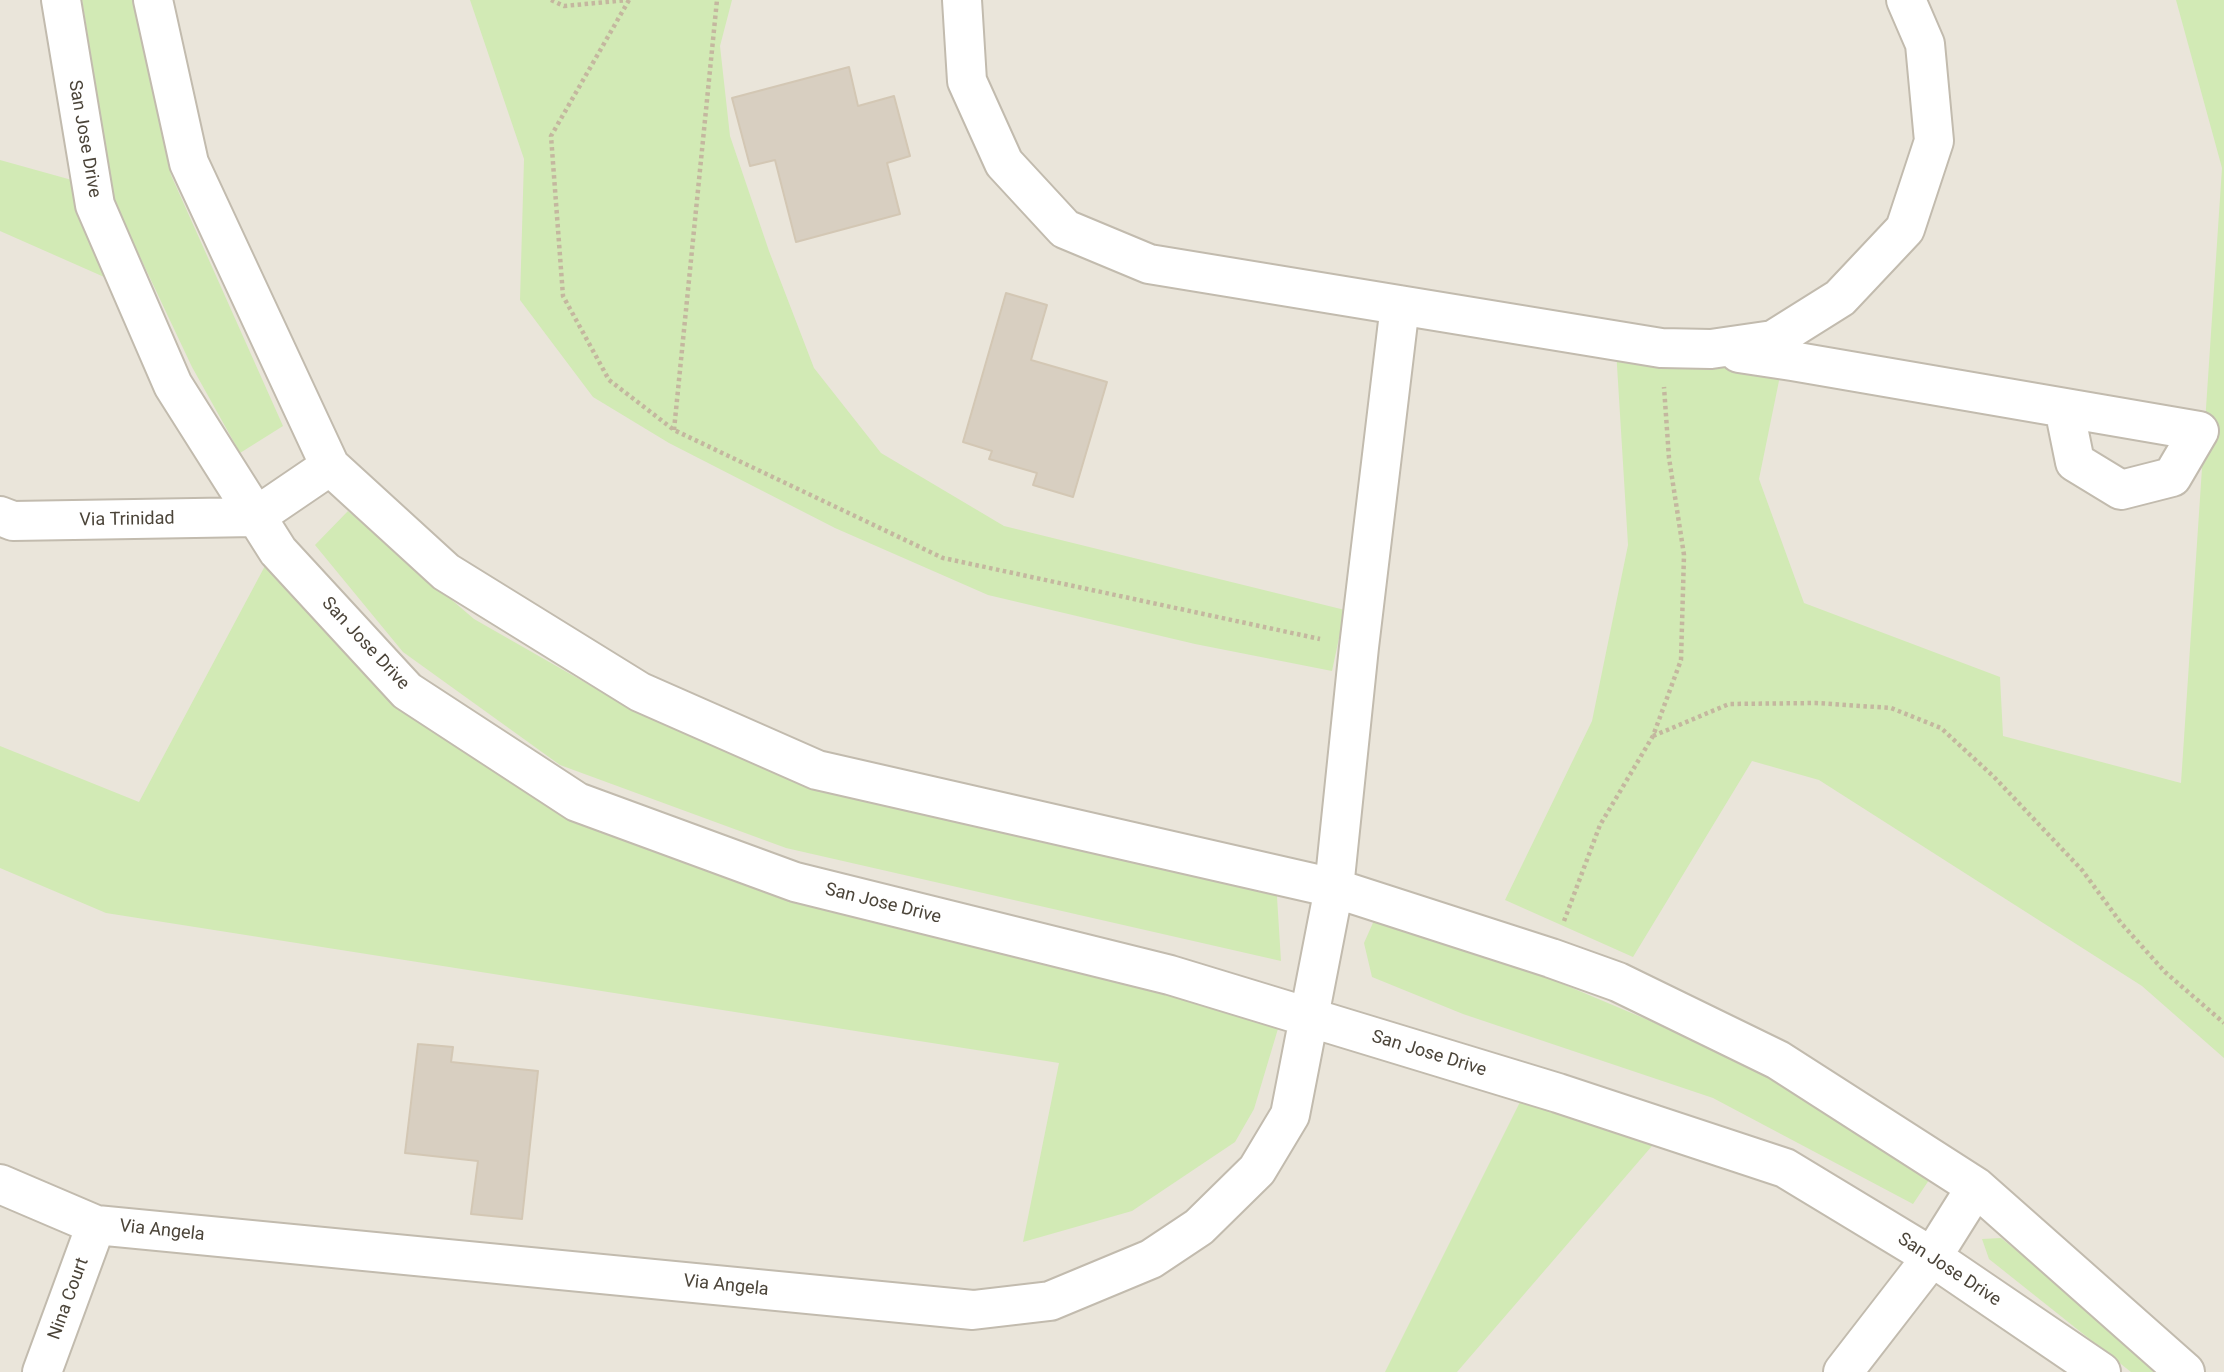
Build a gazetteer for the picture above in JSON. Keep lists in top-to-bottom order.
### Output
{
  "streets": {
    "street": [
      "San Jose Drive",
      "Via Trinidad",
      "Via Angela",
      "Nina Court"
    ]
  },
  "crossings": [
    ["San Jose Drive", "Via Trinidad"],
    ["San Jose Drive", "Via Angela"],
    ["Via Angela", "Nina Court"]
  ]
}
